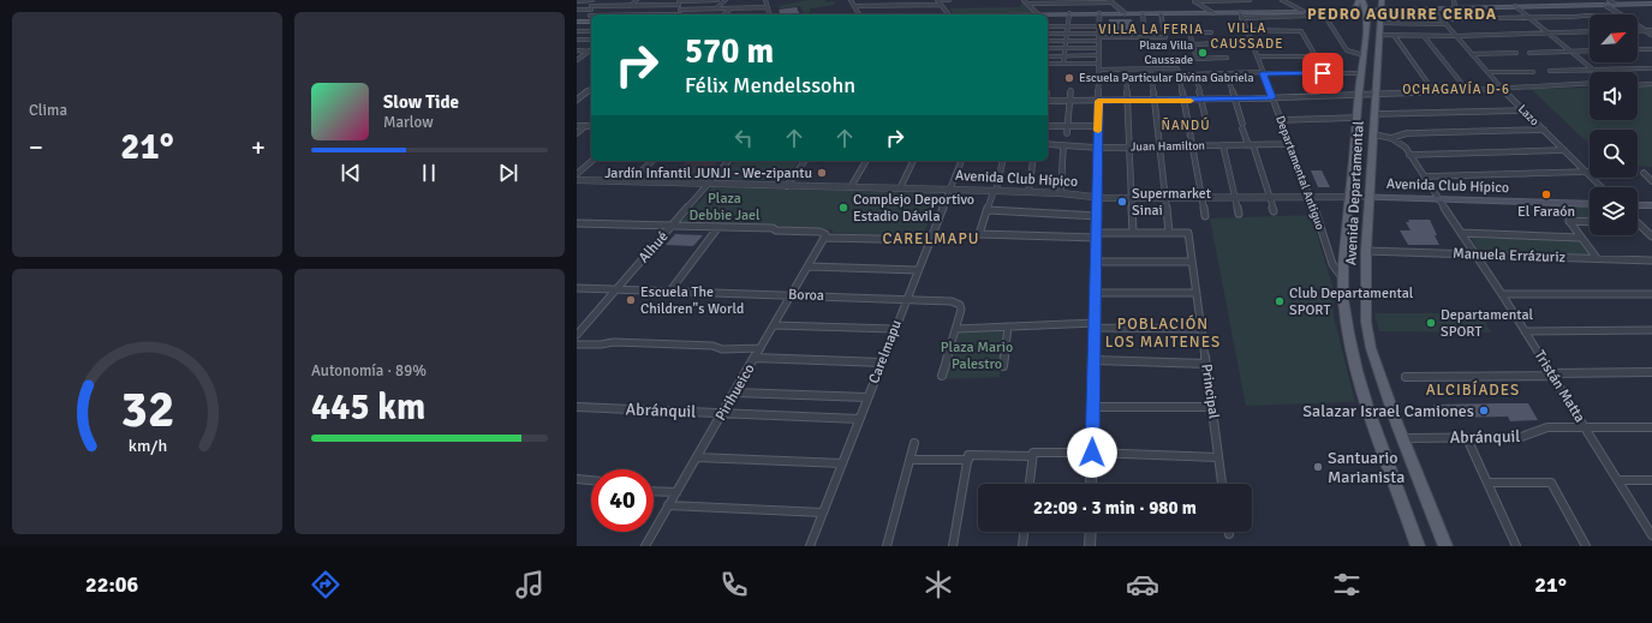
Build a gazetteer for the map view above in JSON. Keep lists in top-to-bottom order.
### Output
{
  "streets": {
    "main road": ["Avenida Club Hípico", "Avenida Departamental"],
    "street": [
      "Lazo",
      "Juan Hamilton",
      "Departamental Antiguo",
      "Alhué",
      "Manuela Errázuriz",
      "Boroa",
      "Carelmapu",
      "Tristán Matta",
      "Principal",
      "Pirihueico",
      "Abránquil"
    ]
  },
  "crossings": [
    ["Juan Hamilton", "Departamental Antiguo"],
    ["Departamental Antiguo", "Avenida Club Hípico"],
    ["Departamental Antiguo", "Avenida Departamental"],
    ["Avenida Club Hípico", "Avenida Departamental"],
    ["Avenida Club Hípico", "Alhué"],
    ["Avenida Club Hípico", "Carelmapu"],
    ["Avenida Club Hípico", "Tristán Matta"],
    ["Avenida Departamental", "Manuela Errázuriz"],
    ["Avenida Departamental", "Abránquil"],
    ["Alhué", "Boroa"],
    ["Manuela Errázuriz", "Tristán Matta"],
    ["Boroa", "Carelmapu"],
    ["Boroa", "Pirihueico"],
    ["Carelmapu", "Abránquil"],
    ["Tristán Matta", "Abránquil"],
    ["Pirihueico", "Abránquil"]
  ],
  "districts": [
    "PEDRO AGUIRRE CERDA",
    "VILLA CAUSSADE",
    "VILLA LA FERIA",
    "OCHAGAVÍA D-6",
    "ÑANDÚ",
    "CARELMAPU",
    "POBLACIÓN LOS MAITENES",
    "ALCIBÍADES"
  ],
  "parks": ["Plaza Debbie Jael", "Plaza Mario Palestro"],
  "places": [
    "Plaza Villa Caussade",
    "Escuela Particular Divina Gabriela",
    "Jardín Infantil JUNJI - We-zipantu",
    "El Faraón",
    "Supermarket Sinai",
    "Complejo Deportivo Estadio Dávila",
    "Escuela The Children\"s World",
    "Club Departamental SPORT",
    "Departamental SPORT",
    "Salazar Israel Camiones",
    "Santuario Marianista"
  ],
  "north": "top right",
  "page": {
    "tile": [
      "Clima",
      ["Autonomía · 89%", "445 km"]
    ],
    "turn": ["570 m", "Félix Mendelssohn"],
    "song": ["Slow Tide", "Marlow"],
    "heat": ["−", "21°", "+"],
    "limit": "40",
    "trip": "22:09 · 3 min · 980 m",
    "tabs": ["22:06", "21°"],
    "gauge": ["32", "km/h"]
  }
}
